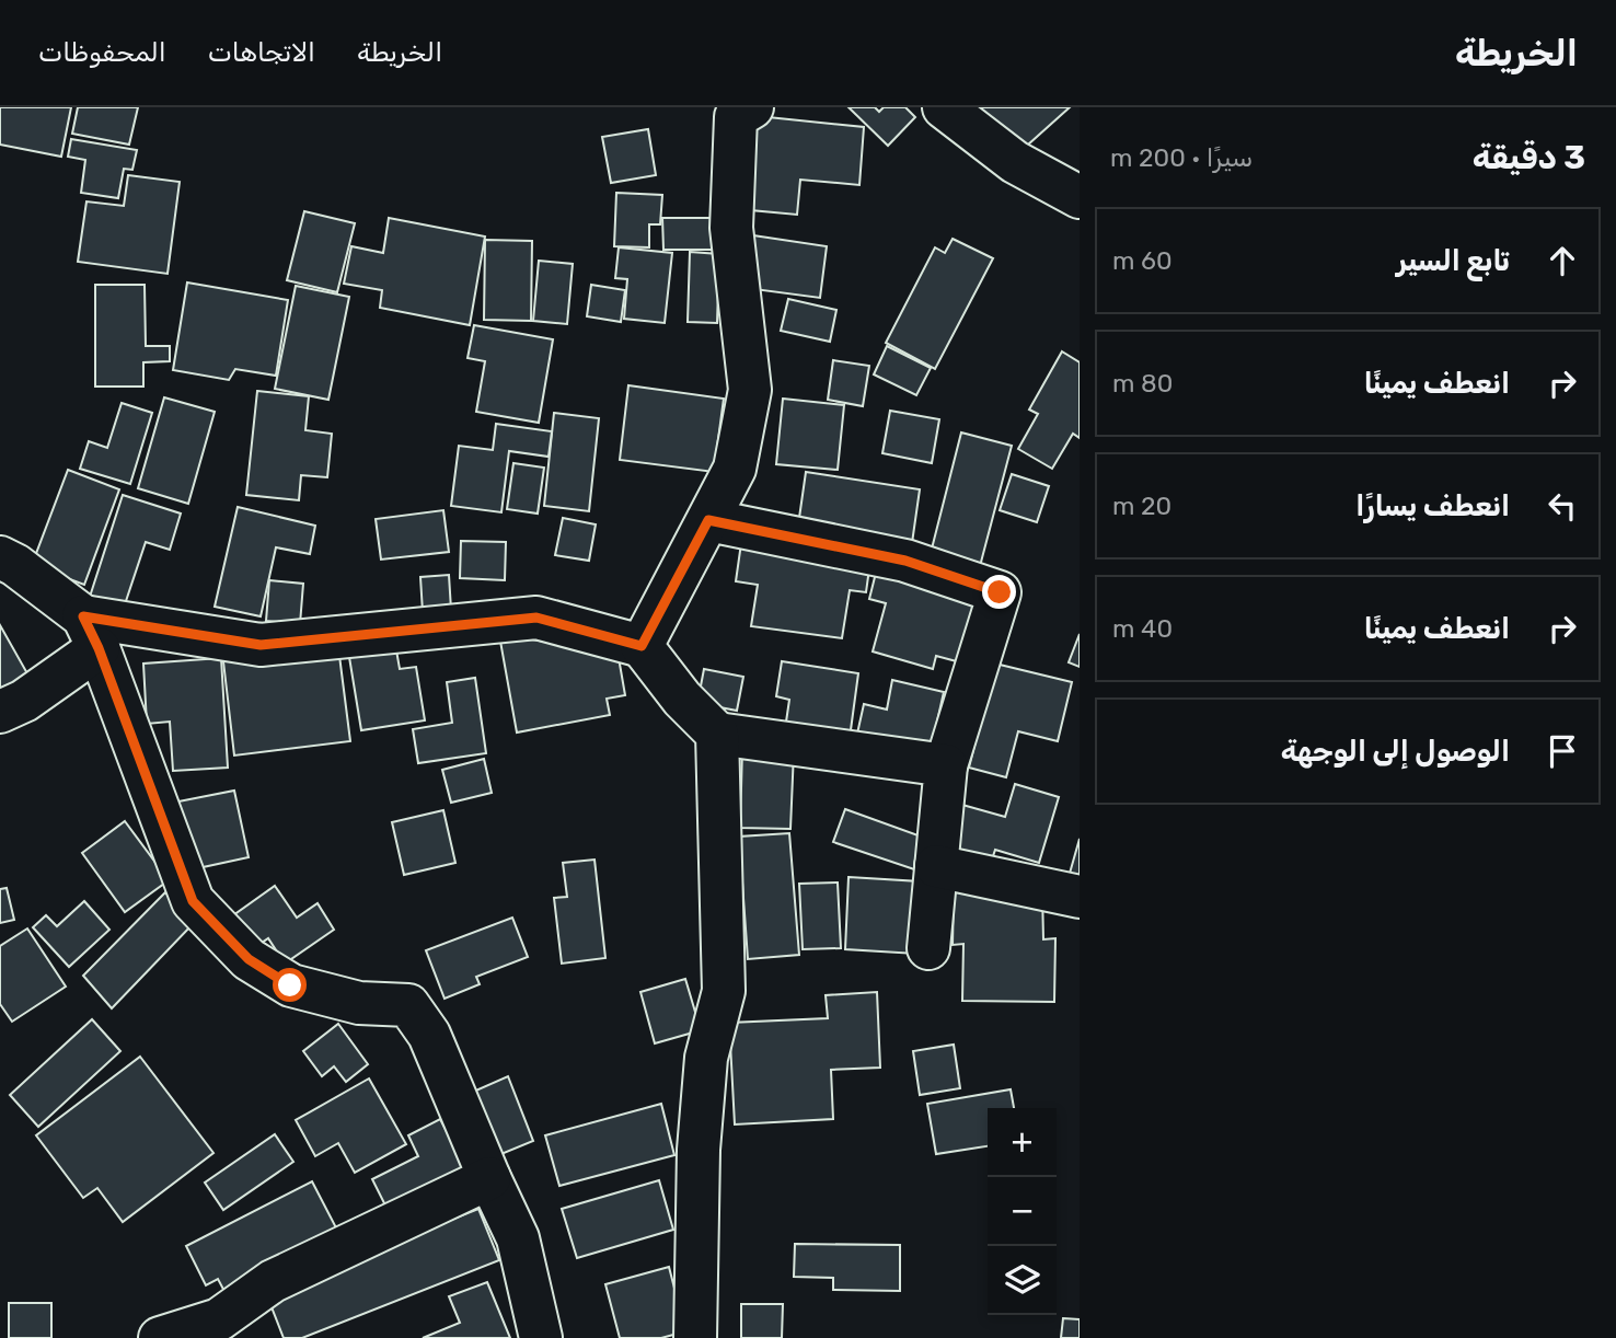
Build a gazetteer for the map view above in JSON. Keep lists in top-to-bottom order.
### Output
{
  "page": {
    "header": "الخريطة",
    "nav": ["الخريطة", "الاتجاهات", "المحفوظات"],
    "heading": ["3 دقيقة", "سيرًا · 200 m"],
    "list": [
      ["تابع السير", "60 m"],
      ["انعطف يمينًا", "80 m"],
      ["انعطف يسارًا", "20 m"],
      ["انعطف يمينًا", "40 m"],
      "الوصول إلى الوجهة"
    ],
    "map_buttons": ["+", "−"]
  }
}
